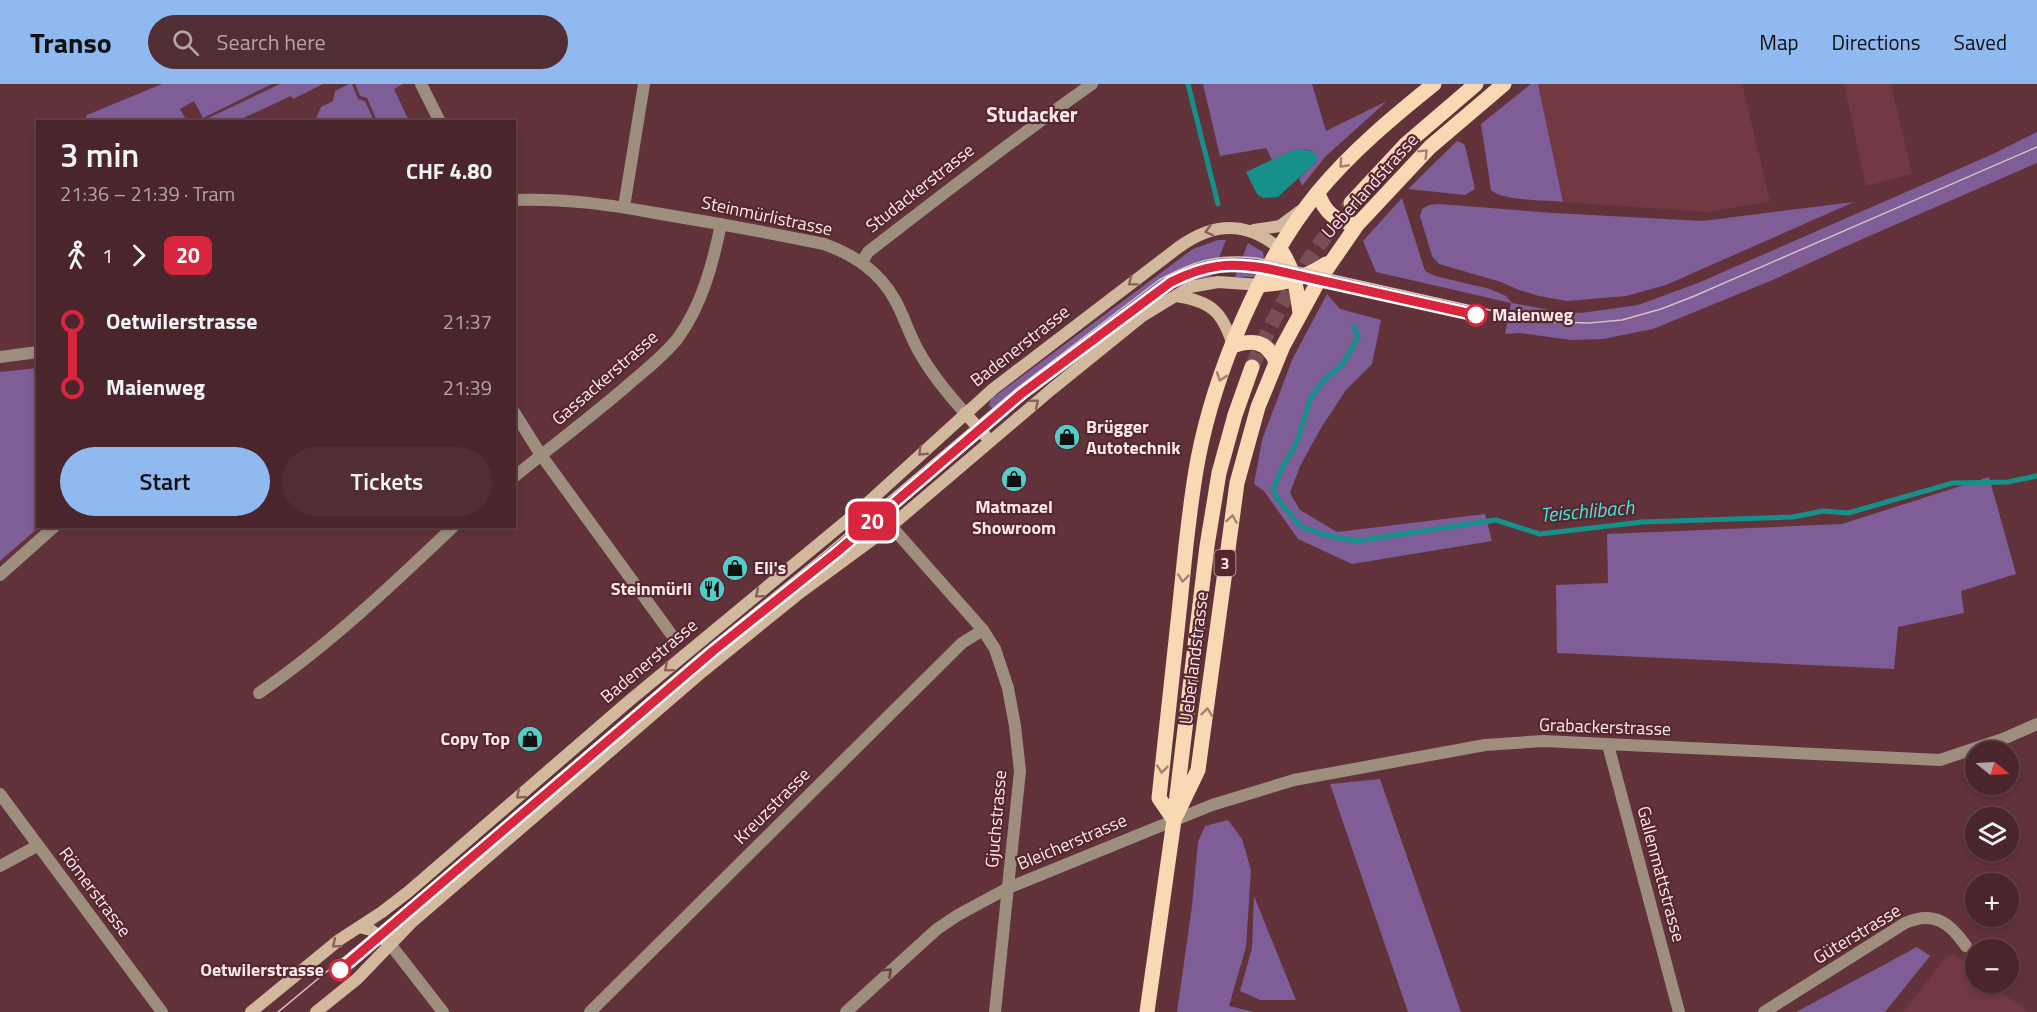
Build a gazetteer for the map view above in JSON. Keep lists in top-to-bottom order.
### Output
{
  "streets": {
    "main road": ["Ueberlandstrasse", "Badenerstrasse", "3"],
    "street": [
      "Studackerstrasse",
      "Steinmürlistrasse",
      "Gassackerstrasse",
      "Grabackerstrasse",
      "Kreuzstrasse",
      "Gjuchstrasse",
      "Bleicherstrasse",
      "Gallenmattstrasse",
      "Römerstrasse",
      "Güterstrasse"
    ]
  },
  "crossings": [
    ["Ueberlandstrasse", "Badenerstrasse"],
    ["Ueberlandstrasse", "Grabackerstrasse"],
    ["Ueberlandstrasse", "Bleicherstrasse"],
    ["Studackerstrasse", "Steinmürlistrasse"],
    ["Steinmürlistrasse", "Badenerstrasse"],
    ["Steinmürlistrasse", "Gassackerstrasse"],
    ["Grabackerstrasse", "Bleicherstrasse"],
    ["Grabackerstrasse", "Gallenmattstrasse"],
    ["Kreuzstrasse", "Gjuchstrasse"],
    ["Gjuchstrasse", "Bleicherstrasse"]
  ],
  "one_way": ["Bleicherstrasse"],
  "districts": ["Studacker"],
  "water": ["Teischlibach"],
  "places": {
    "other": ["Maienweg", "Oetwilerstrasse"],
    "shop": [
      "Brügger Autotechnik",
      "Matmazel Showroom",
      "Eli's",
      "Copy Top"
    ],
    "restaurant": ["Steinmürli"]
  },
  "lines": ["tram line 20"],
  "north": "right",
  "page": {
    "header": "Transo",
    "search": "Search here",
    "nav": ["Map", "Directions", "Saved"],
    "on_map": "20",
    "heading": ["3 min", "21:36 – 21:39 · Tram", "CHF 4.80"],
    "legs": ["1", "20"],
    "list": [
      {
        "name": "Oetwilerstrasse",
        "value": "21:37"
      },
      {
        "name": "Maienweg",
        "value": "21:39"
      }
    ],
    "buttons": ["Start", "Tickets"],
    "map_buttons": ["+", "−"]
  }
}
